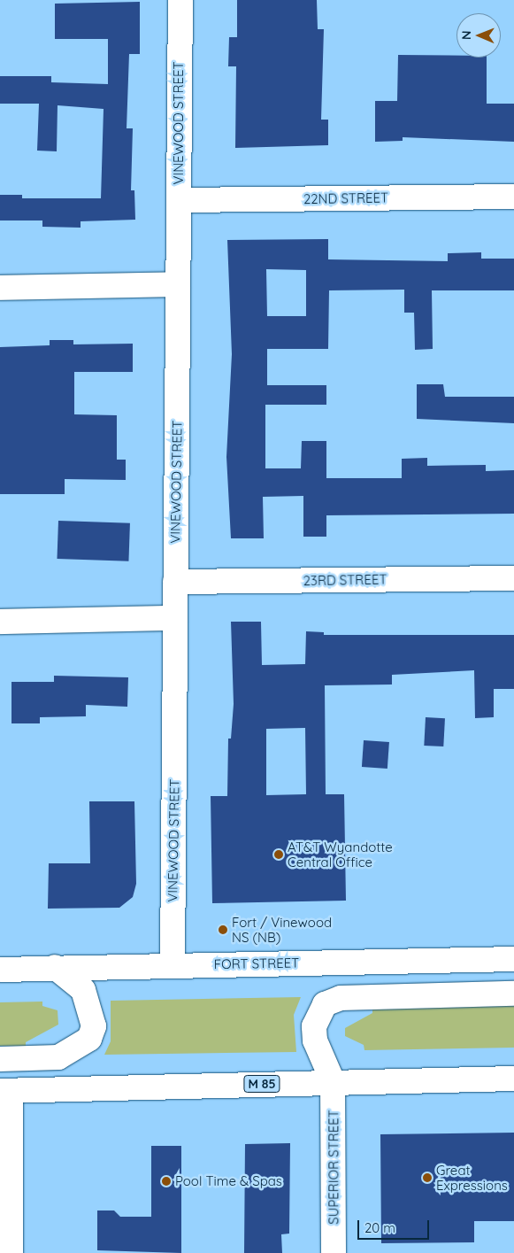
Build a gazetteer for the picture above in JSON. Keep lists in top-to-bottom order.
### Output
{
  "streets": {
    "street": [
      "VINEWOOD STREET",
      "22ND STREET",
      "23RD STREET",
      "FORT STREET",
      "M 85",
      "SUPERIOR STREET"
    ]
  },
  "crossings": [
    ["VINEWOOD STREET", "22ND STREET"],
    ["VINEWOOD STREET", "23RD STREET"],
    ["VINEWOOD STREET", "FORT STREET"],
    ["M 85", "SUPERIOR STREET"]
  ],
  "places": [
    "AT&T Wyandotte Central Office",
    "Fort / Vinewood NS (NB)",
    "Great Expressions",
    "Pool Time & Spas"
  ],
  "scale_bar": "20 m",
  "north": "left"
}
